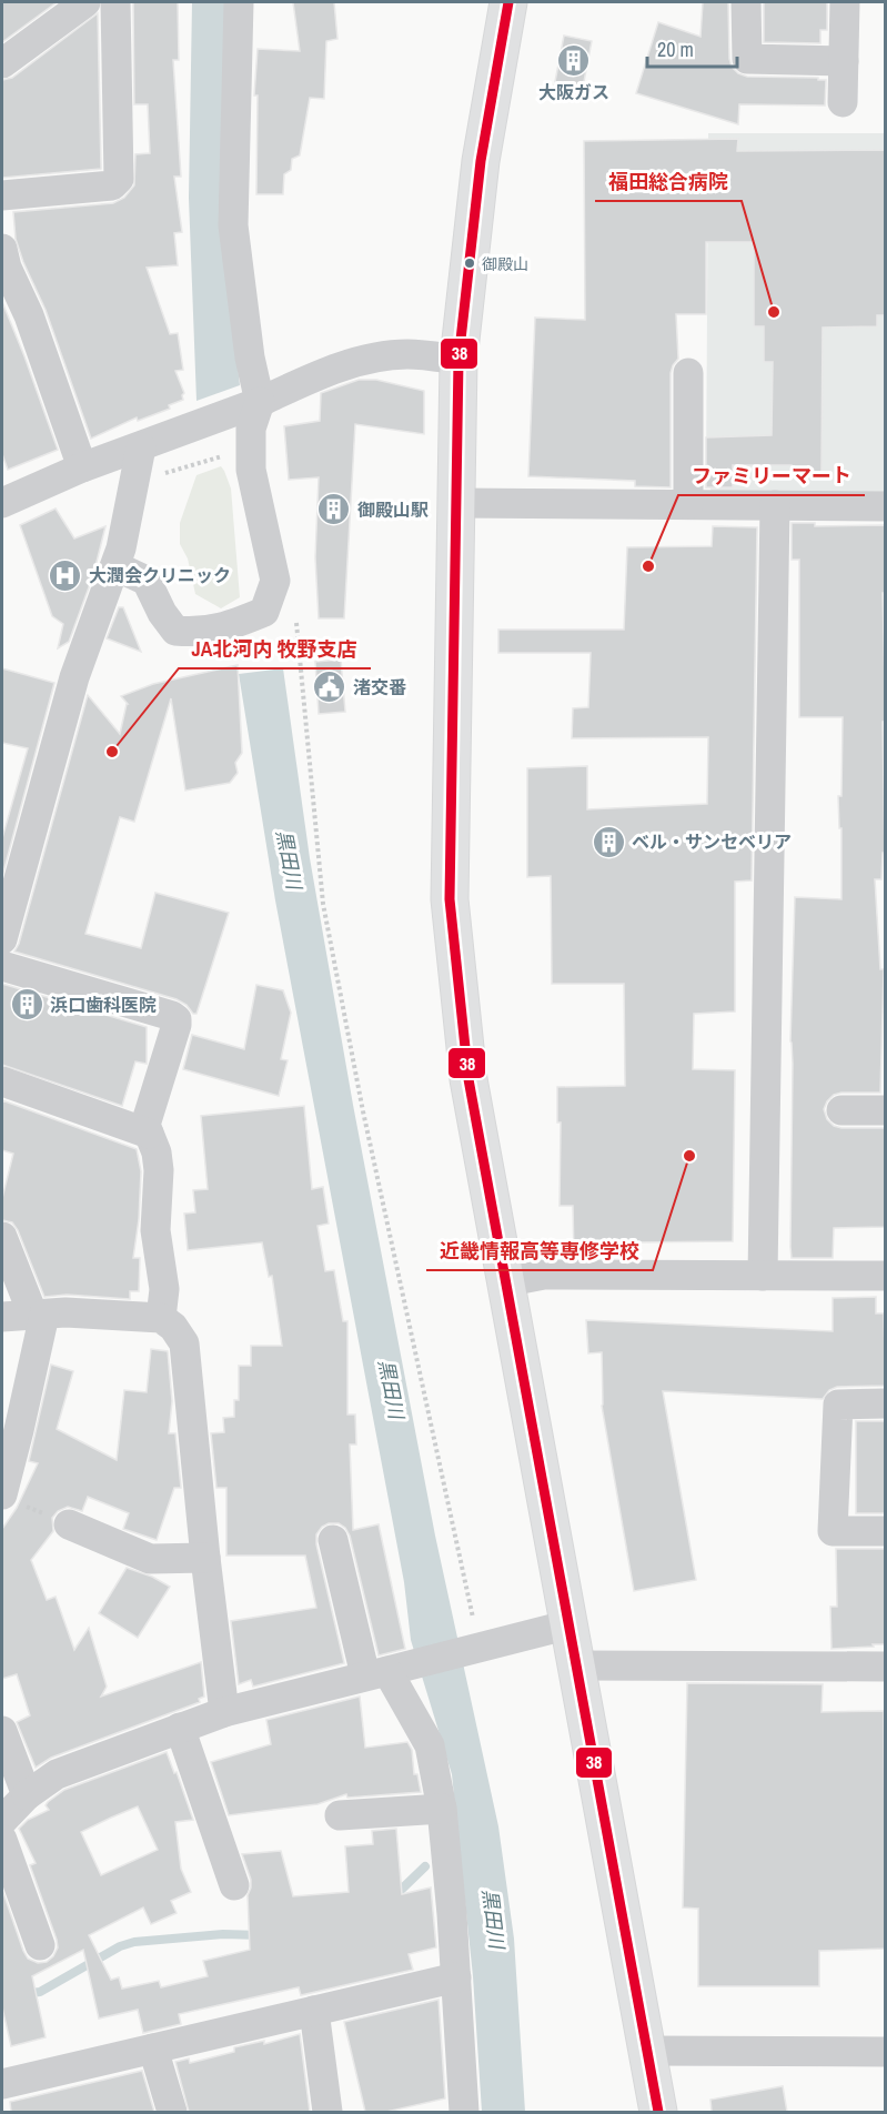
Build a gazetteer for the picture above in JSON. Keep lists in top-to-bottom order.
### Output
{
  "water": ["黒田川"],
  "places": {
    "building": [
      "大阪ガス",
      "御殿山駅",
      "ベル・サンセベリア",
      "浜口歯科医院"
    ],
    "other": [
      "御殿山",
      "福田総合病院",
      "ファミリーマート",
      "JA北河内 牧野支店",
      "近畿情報高等専修学校"
    ],
    "hospital": ["大潤会クリニック"],
    "public building": ["渚交番"]
  },
  "lines": ["transit line 38"],
  "scale_bar": "20 m"
}
